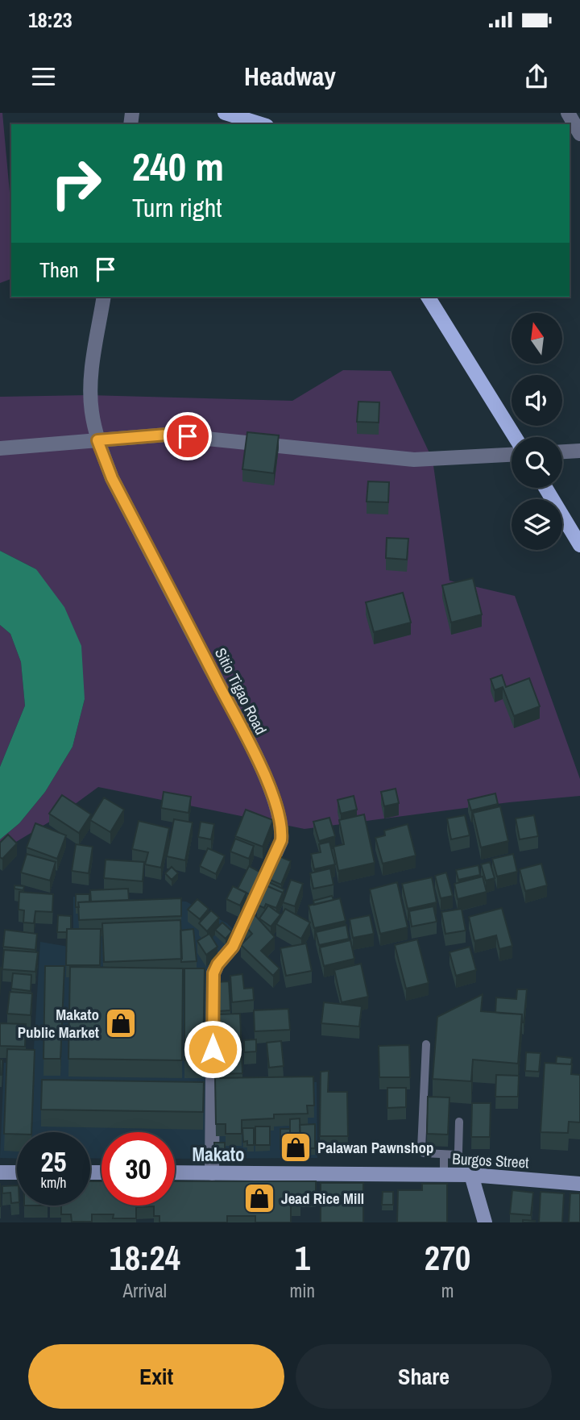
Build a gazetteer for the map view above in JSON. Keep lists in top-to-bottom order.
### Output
{
  "streets": {
    "main road": ["Burgos Street"],
    "street": ["Sitio Tigao Road"]
  },
  "crossings": [
    ["Sitio Tigao Road", "Burgos Street"]
  ],
  "districts": ["Makato"],
  "places": {
    "shop": ["Makato Public Market", "Palawan Pawnshop", "Jead Rice Mill"]
  },
  "north": "top",
  "page": {
    "status": "18:23",
    "header": "Headway",
    "turn": ["240 m", "Turn right"],
    "then": "Then",
    "speed": "25 km/h",
    "limit": "30",
    "eta": [
      "18:24",
      "Arrival",
      "1",
      "min",
      "270",
      "m"
    ],
    "buttons": ["Exit", "Share"]
  }
}
